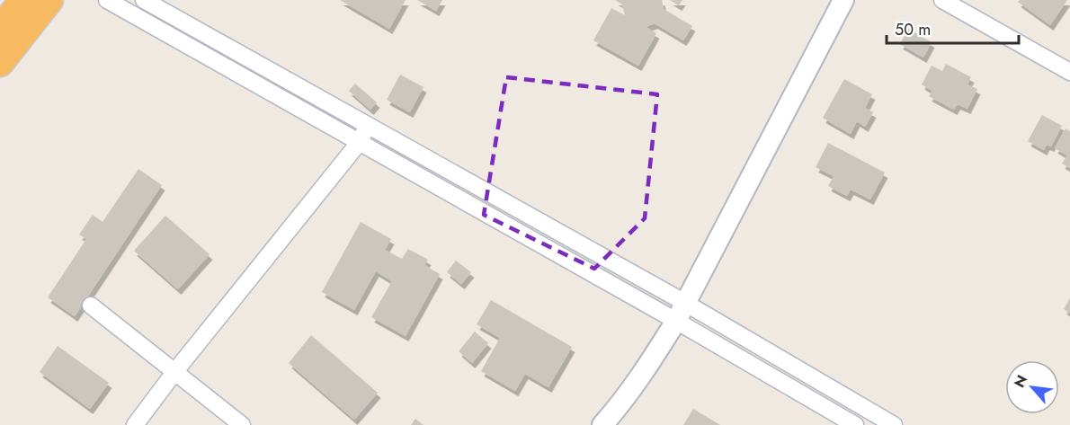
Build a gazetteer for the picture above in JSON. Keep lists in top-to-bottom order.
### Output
{
  "scale_bar": "50 m",
  "north": "top left"
}
